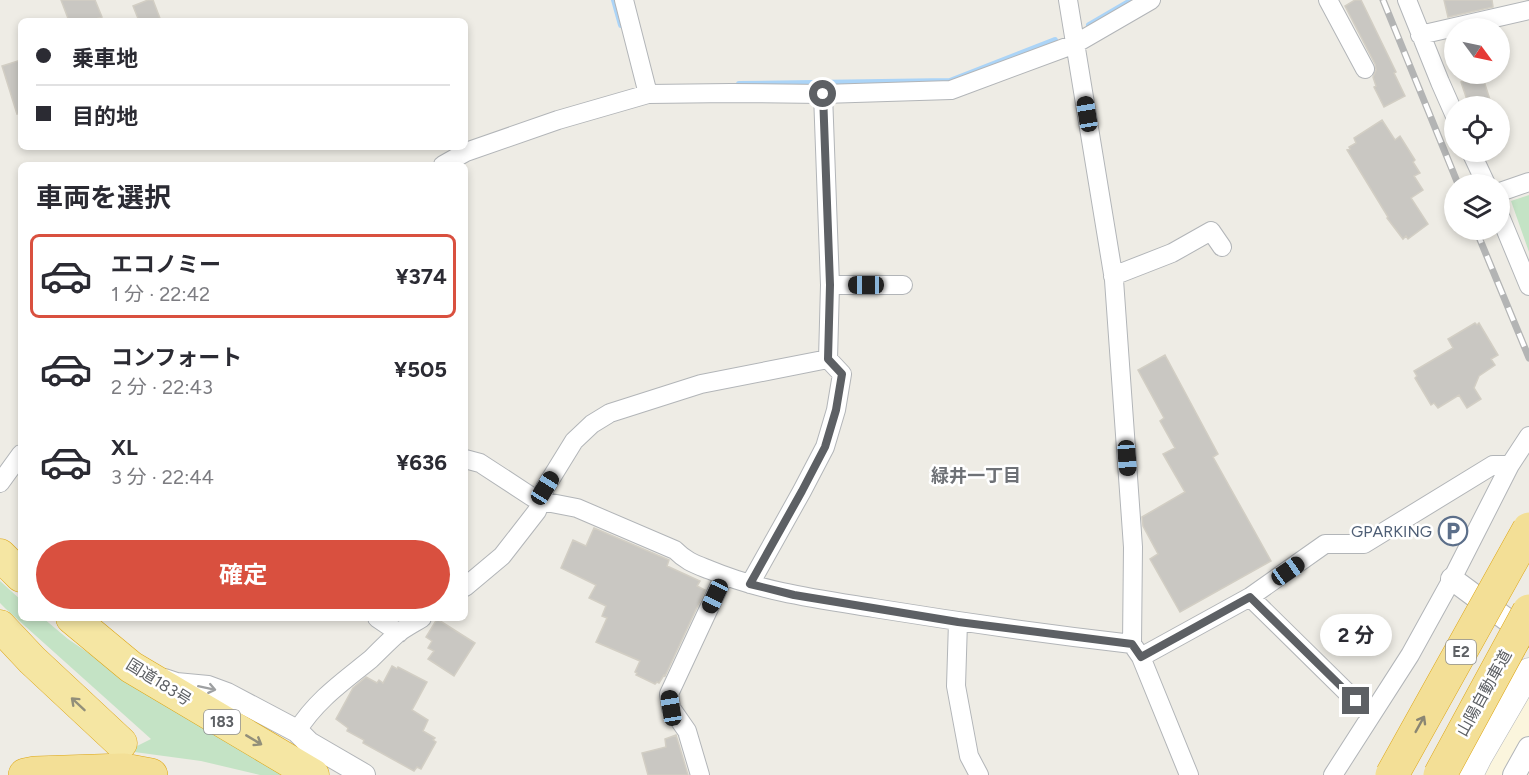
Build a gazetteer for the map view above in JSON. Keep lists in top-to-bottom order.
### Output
{
  "streets": {
    "highway": [
      "E2",
      "国道183号",
      "山陽自動車道",
      "183"
    ]
  },
  "one_way": ["国道183号"],
  "districts": ["緑井一丁目"],
  "places": {
    "parking": ["GPARKING"]
  },
  "north": "bottom right",
  "page": {
    "banner": ["乗車地", "目的地"],
    "heading": "車両を選択",
    "list": [
      {
        "name": "エコノミー",
        "note": "1 分 · 22:42",
        "value": "¥374"
      },
      {
        "name": "コンフォート",
        "note": "2 分 · 22:43",
        "value": "¥505"
      },
      {
        "name": "XL",
        "note": "3 分 · 22:44",
        "value": "¥636"
      }
    ],
    "buttons": "確定",
    "bubble": "2 分"
  }
}
